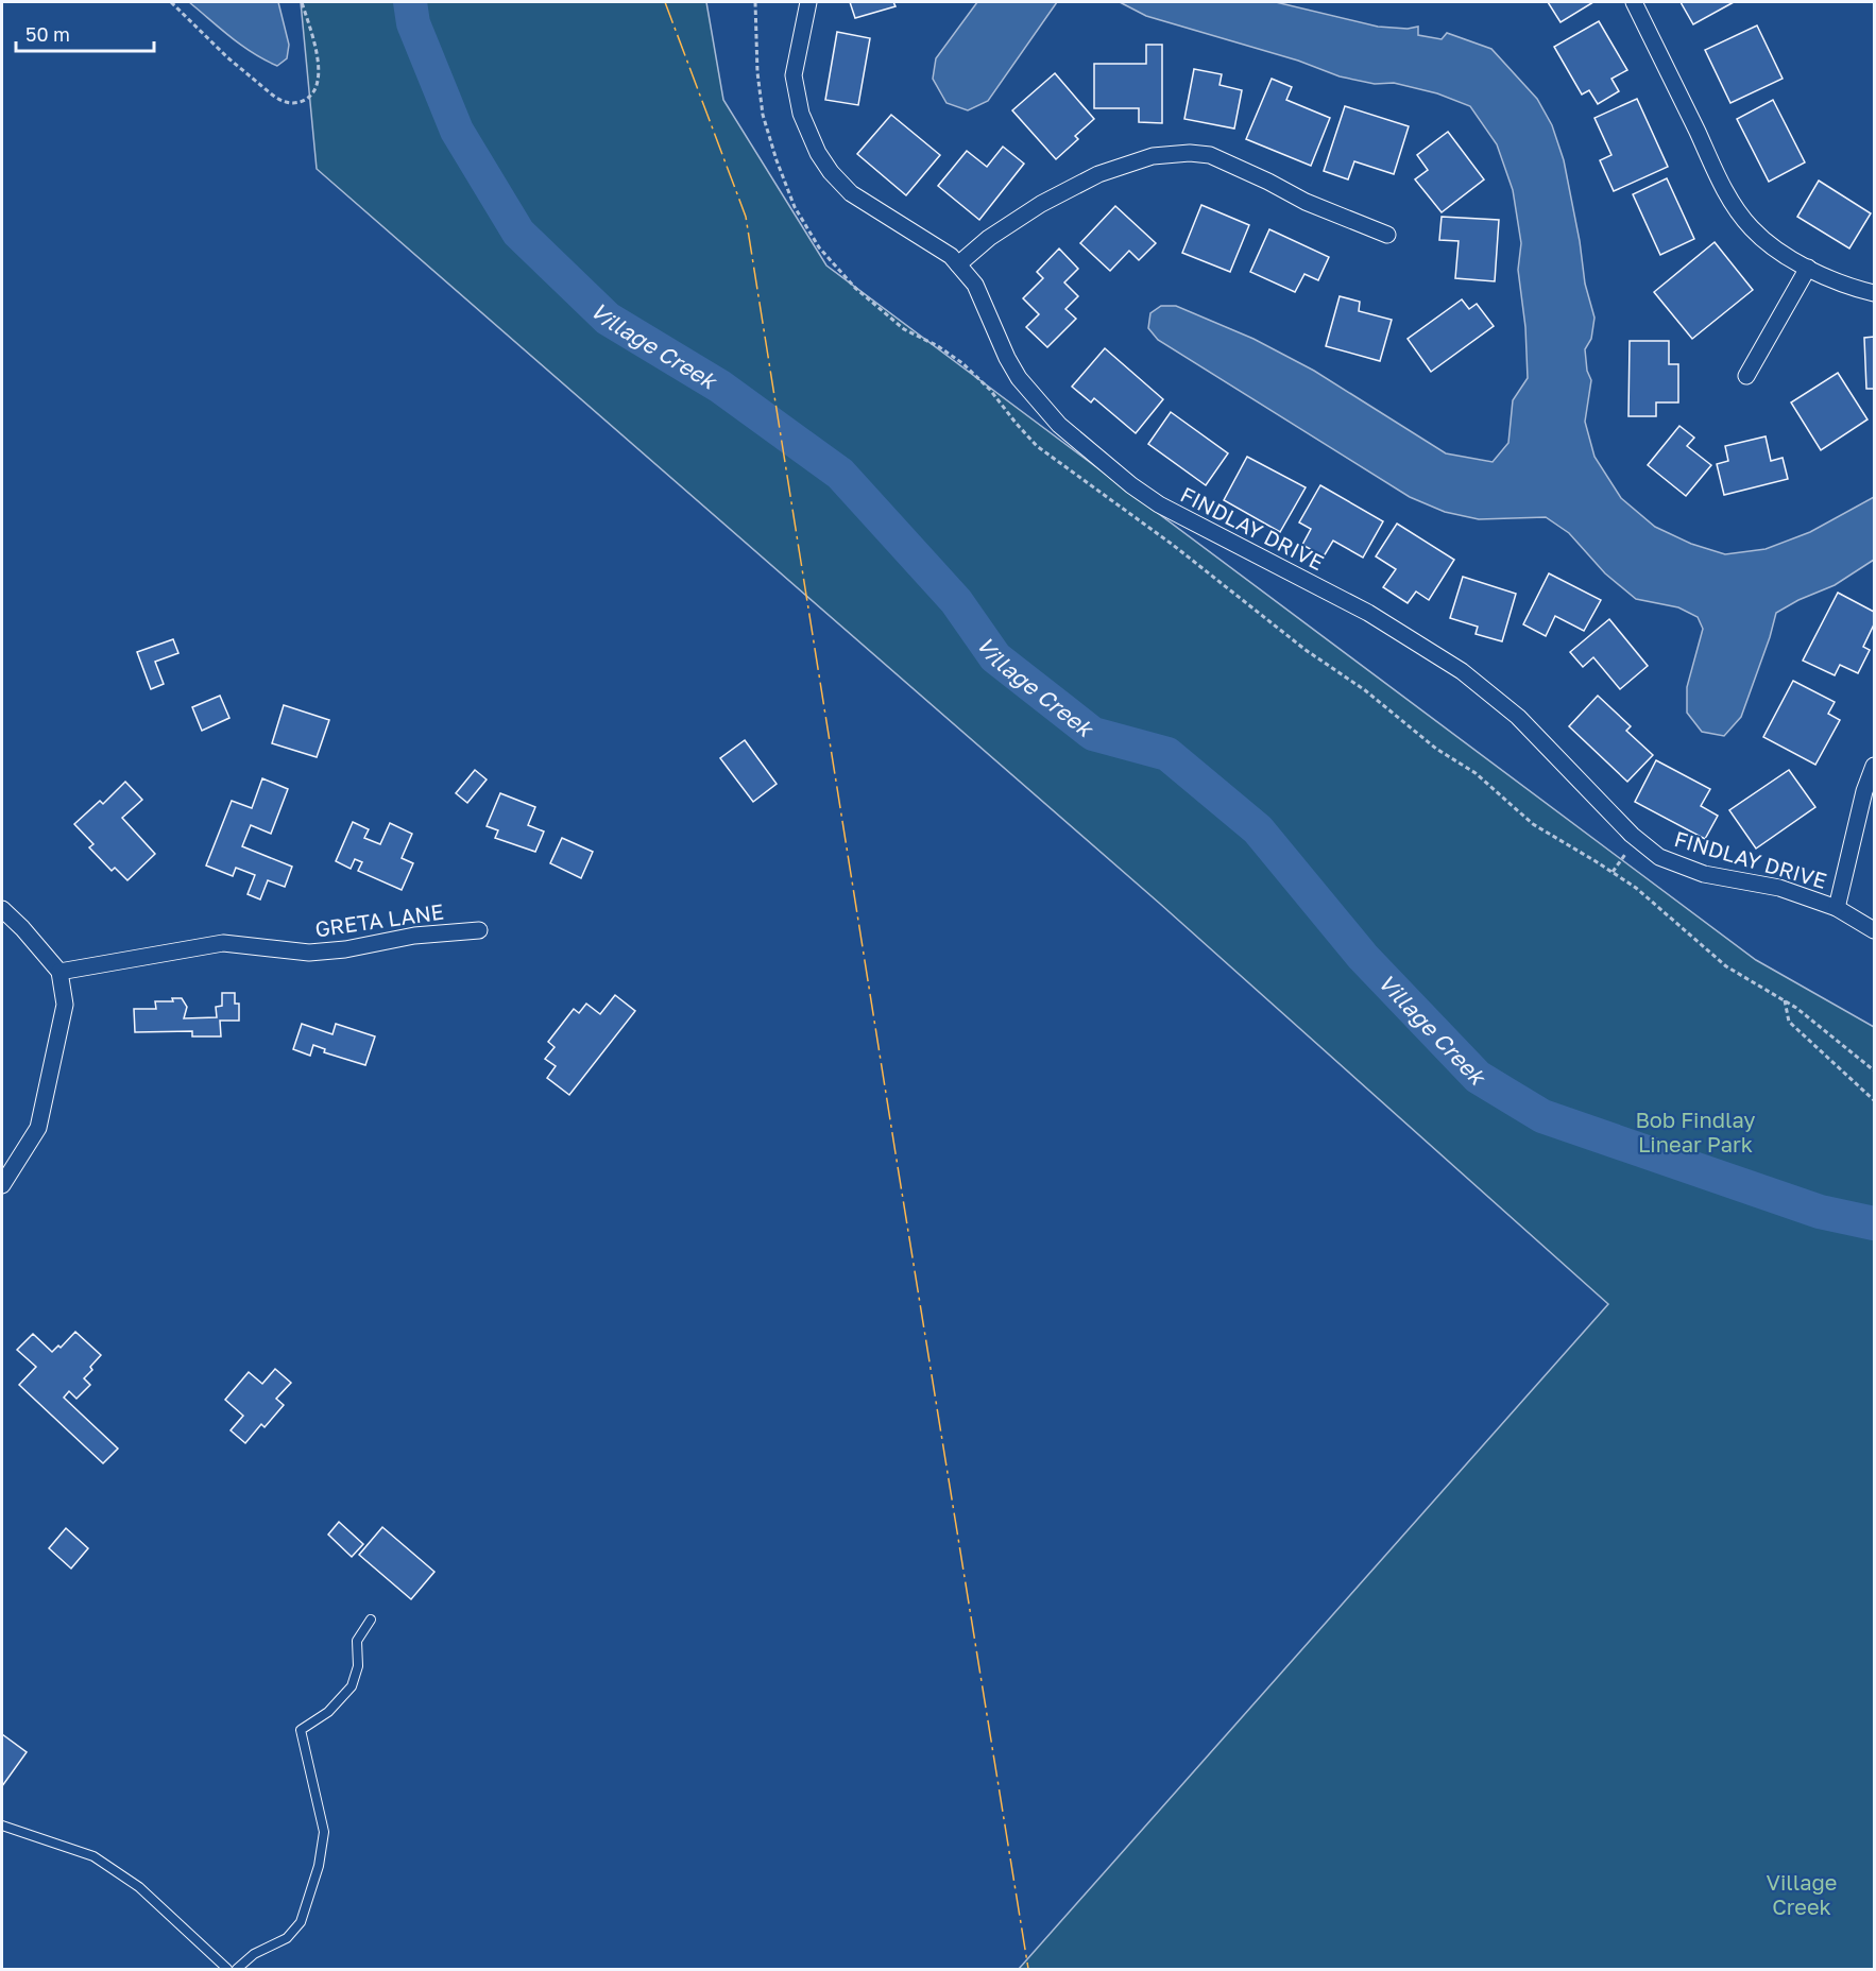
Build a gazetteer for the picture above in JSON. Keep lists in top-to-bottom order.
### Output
{
  "streets": {
    "street": ["FINDLAY DRIVE", "GRETA LANE"]
  },
  "water": ["Village Creek"],
  "parks": ["Bob Findlay Linear Park", "Village Creek"],
  "scale_bar": "50 m"
}
